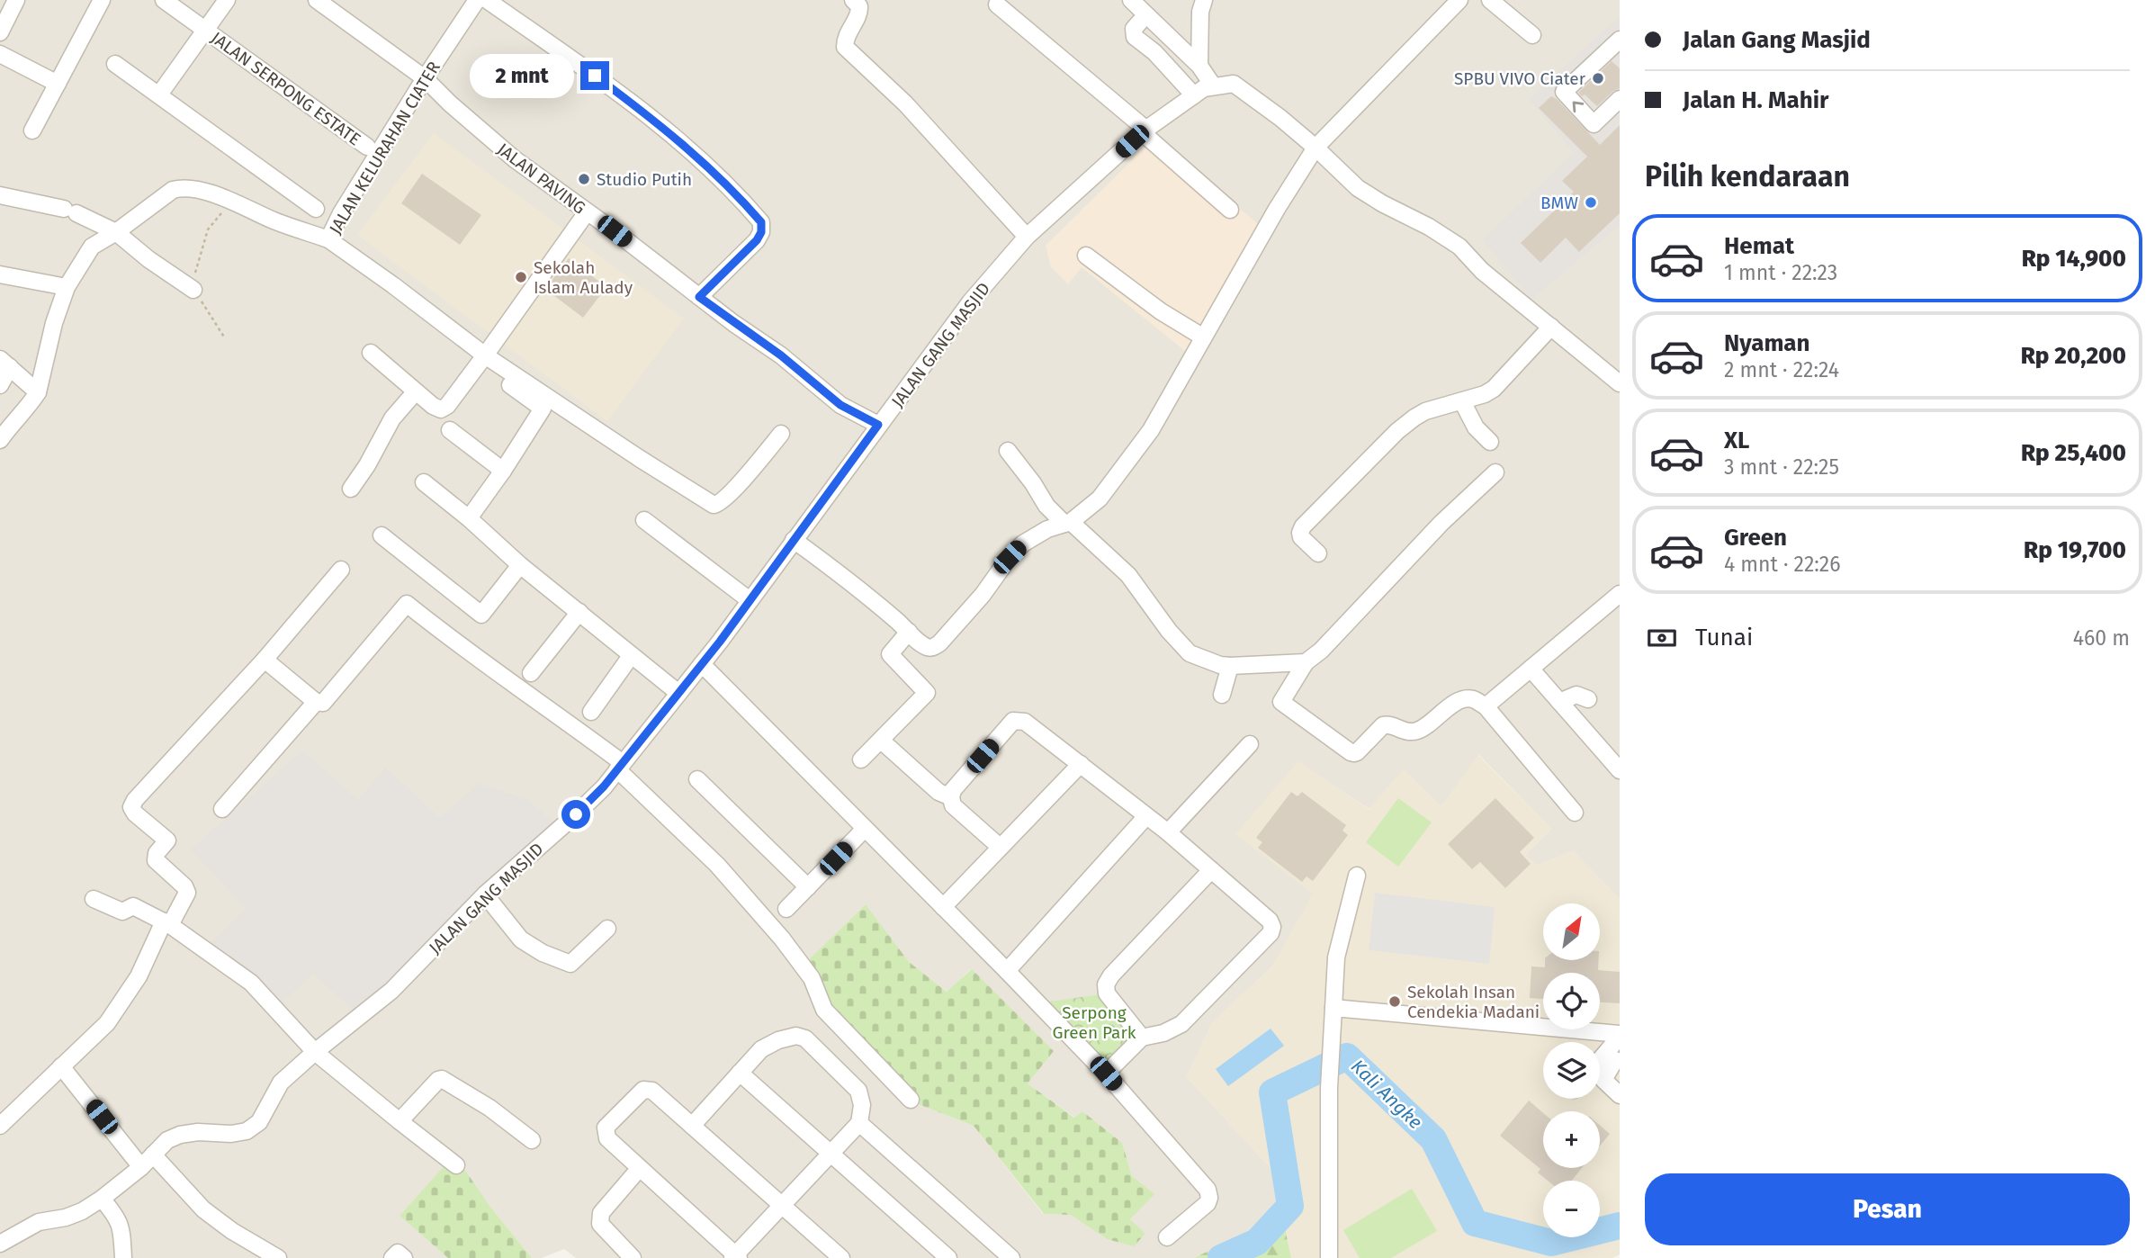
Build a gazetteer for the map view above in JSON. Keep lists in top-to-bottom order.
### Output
{
  "streets": {
    "street": [
      "JALAN SERPONG ESTATE",
      "JALAN KELURAHAN CIATER",
      "JALAN PAVING",
      "JALAN GANG MASJID"
    ]
  },
  "crossings": [
    ["JALAN KELURAHAN CIATER", "JALAN PAVING"],
    ["JALAN PAVING", "JALAN GANG MASJID"]
  ],
  "water": ["Kali Angke"],
  "parks": ["Serpong Green Park"],
  "places": [
    "SPBU VIVO Ciater",
    "Studio Putih",
    "BMW",
    "Sekolah Islam Aulady",
    "Sekolah Insan Cendekia Madani"
  ],
  "north": "top right",
  "page": {
    "banner": ["Jalan Gang Masjid", "Jalan H. Mahir"],
    "bubble": "2 mnt",
    "heading": "Pilih kendaraan",
    "list": [
      {
        "name": "Hemat",
        "note": "1 mnt · 22:23",
        "value": "Rp 14,900"
      },
      {
        "name": "Nyaman",
        "note": "2 mnt · 22:24",
        "value": "Rp 20,200"
      },
      {
        "name": "XL",
        "note": "3 mnt · 22:25",
        "value": "Rp 25,400"
      },
      {
        "name": "Green",
        "note": "4 mnt · 22:26",
        "value": "Rp 19,700"
      }
    ],
    "pay": ["Tunai", "460 m"],
    "map_buttons": ["+", "−"],
    "buttons": "Pesan"
  }
}
